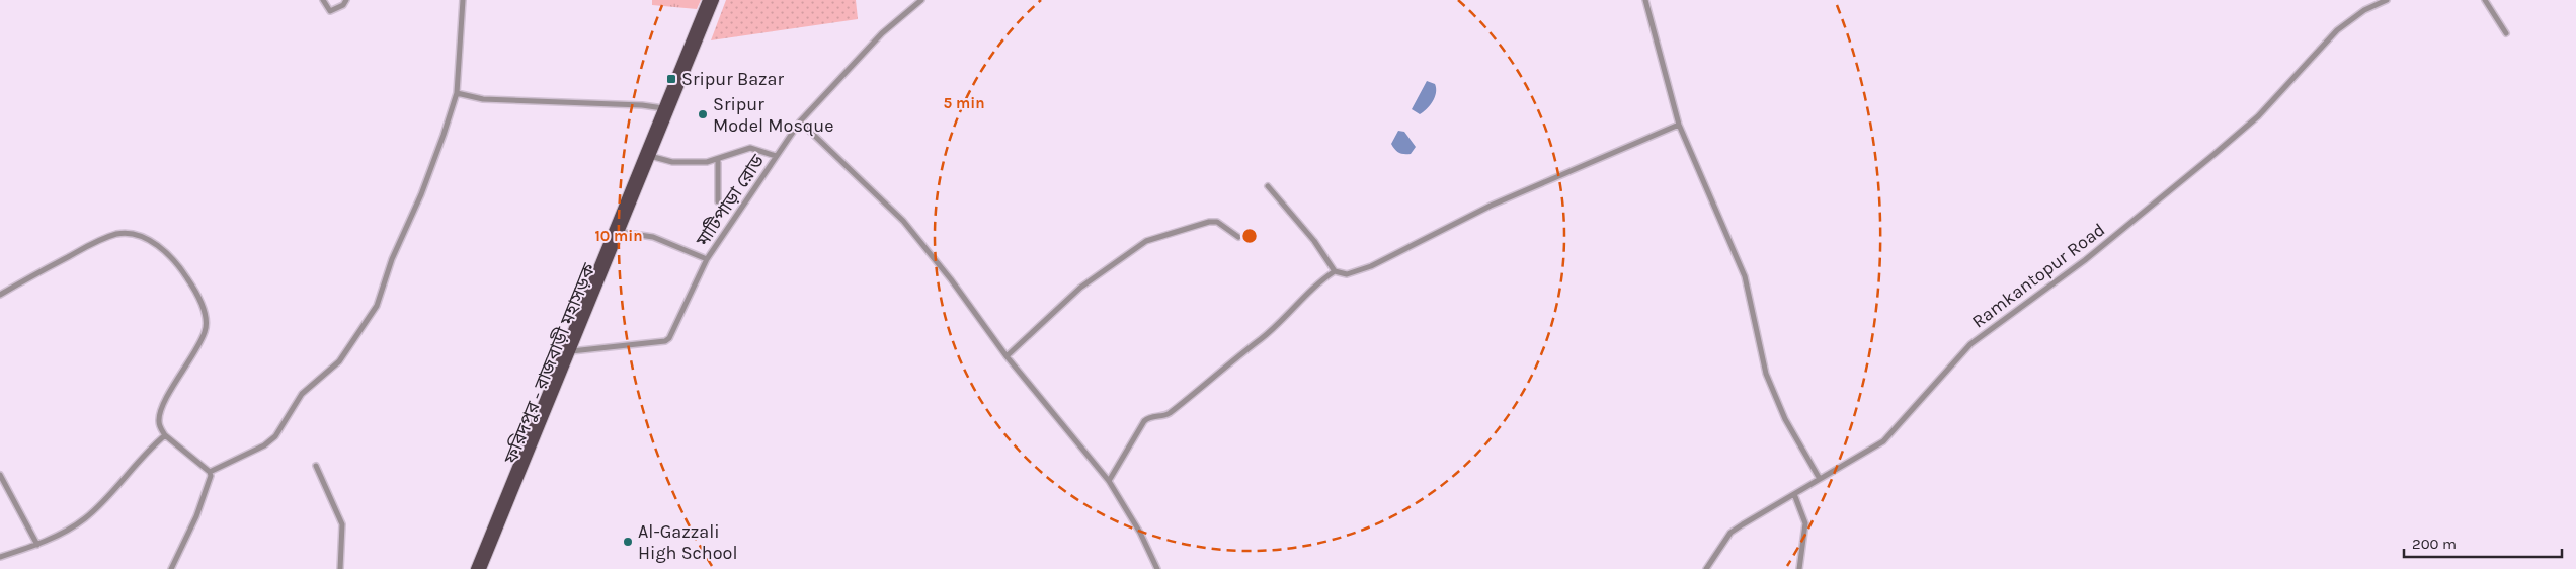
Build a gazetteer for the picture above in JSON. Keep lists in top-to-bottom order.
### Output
{
  "streets": {
    "main road": ["ফরিদপুর - রাজবাড়ী মহাসড়ক"],
    "street": ["মাটিপাড়া রোড", "Ramkantopur Road"]
  },
  "crossings": [
    ["মাটিপাড়া রোড", "ফরিদপুর - রাজবাড়ী মহাসড়ক"]
  ],
  "places": {
    "transit": ["Sripur Bazar"],
    "other": ["Sripur Model Mosque", "Al-Gazzali High School"]
  },
  "scale_bar": "200 m",
  "rings": ["5 min", "10 min"]
}
